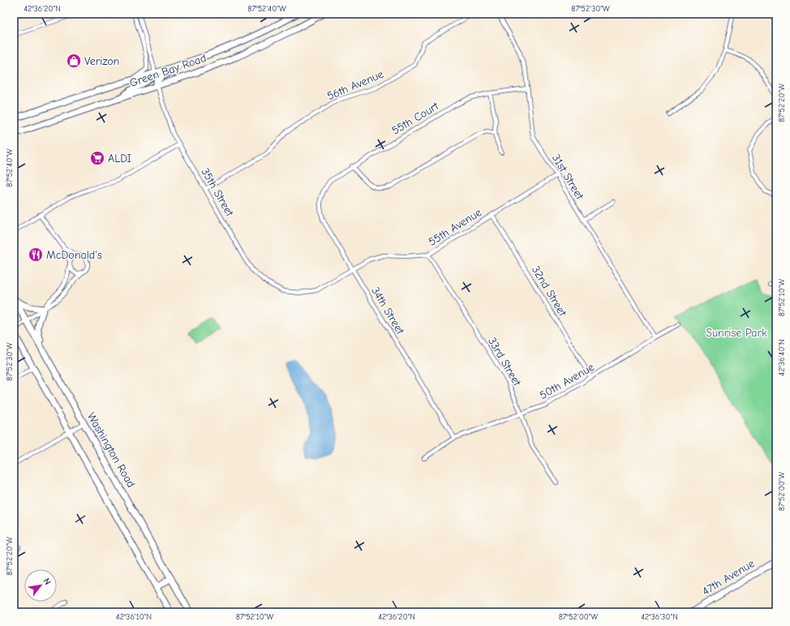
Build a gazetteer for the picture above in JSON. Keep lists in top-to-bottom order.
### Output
{
  "streets": {
    "main road": ["Green Bay Road", "Washington Road", "47th Avenue"],
    "street": [
      "56th Avenue",
      "55th Court",
      "31st Street",
      "35th Street",
      "55th Avenue",
      "32nd Street",
      "34th Street",
      "33rd Street",
      "50th Avenue"
    ]
  },
  "crossings": [
    ["Green Bay Road", "35th Street"],
    ["56th Avenue", "35th Street"],
    ["55th Court", "31st Street"],
    ["55th Court", "34th Street"],
    ["31st Street", "55th Avenue"],
    ["31st Street", "50th Avenue"],
    ["35th Street", "55th Avenue"],
    ["55th Avenue", "32nd Street"],
    ["55th Avenue", "34th Street"],
    ["55th Avenue", "33rd Street"],
    ["32nd Street", "50th Avenue"],
    ["34th Street", "50th Avenue"],
    ["33rd Street", "50th Avenue"]
  ],
  "parks": ["Sunrise Park"],
  "places": {
    "shop": ["Verizon"],
    "supermarket": ["ALDI"],
    "restaurant": ["McDonald's"]
  },
  "north": "top right",
  "coordinates": [
    "42°36'20\"N",
    "87°52'40\"W",
    "87°52'30\"W",
    "87°52'20\"W",
    "87°52'10\"W",
    "42°36'40\"N",
    "87°52'00\"W",
    "42°36'10\"N",
    "42°36'30\"N"
  ]
}
